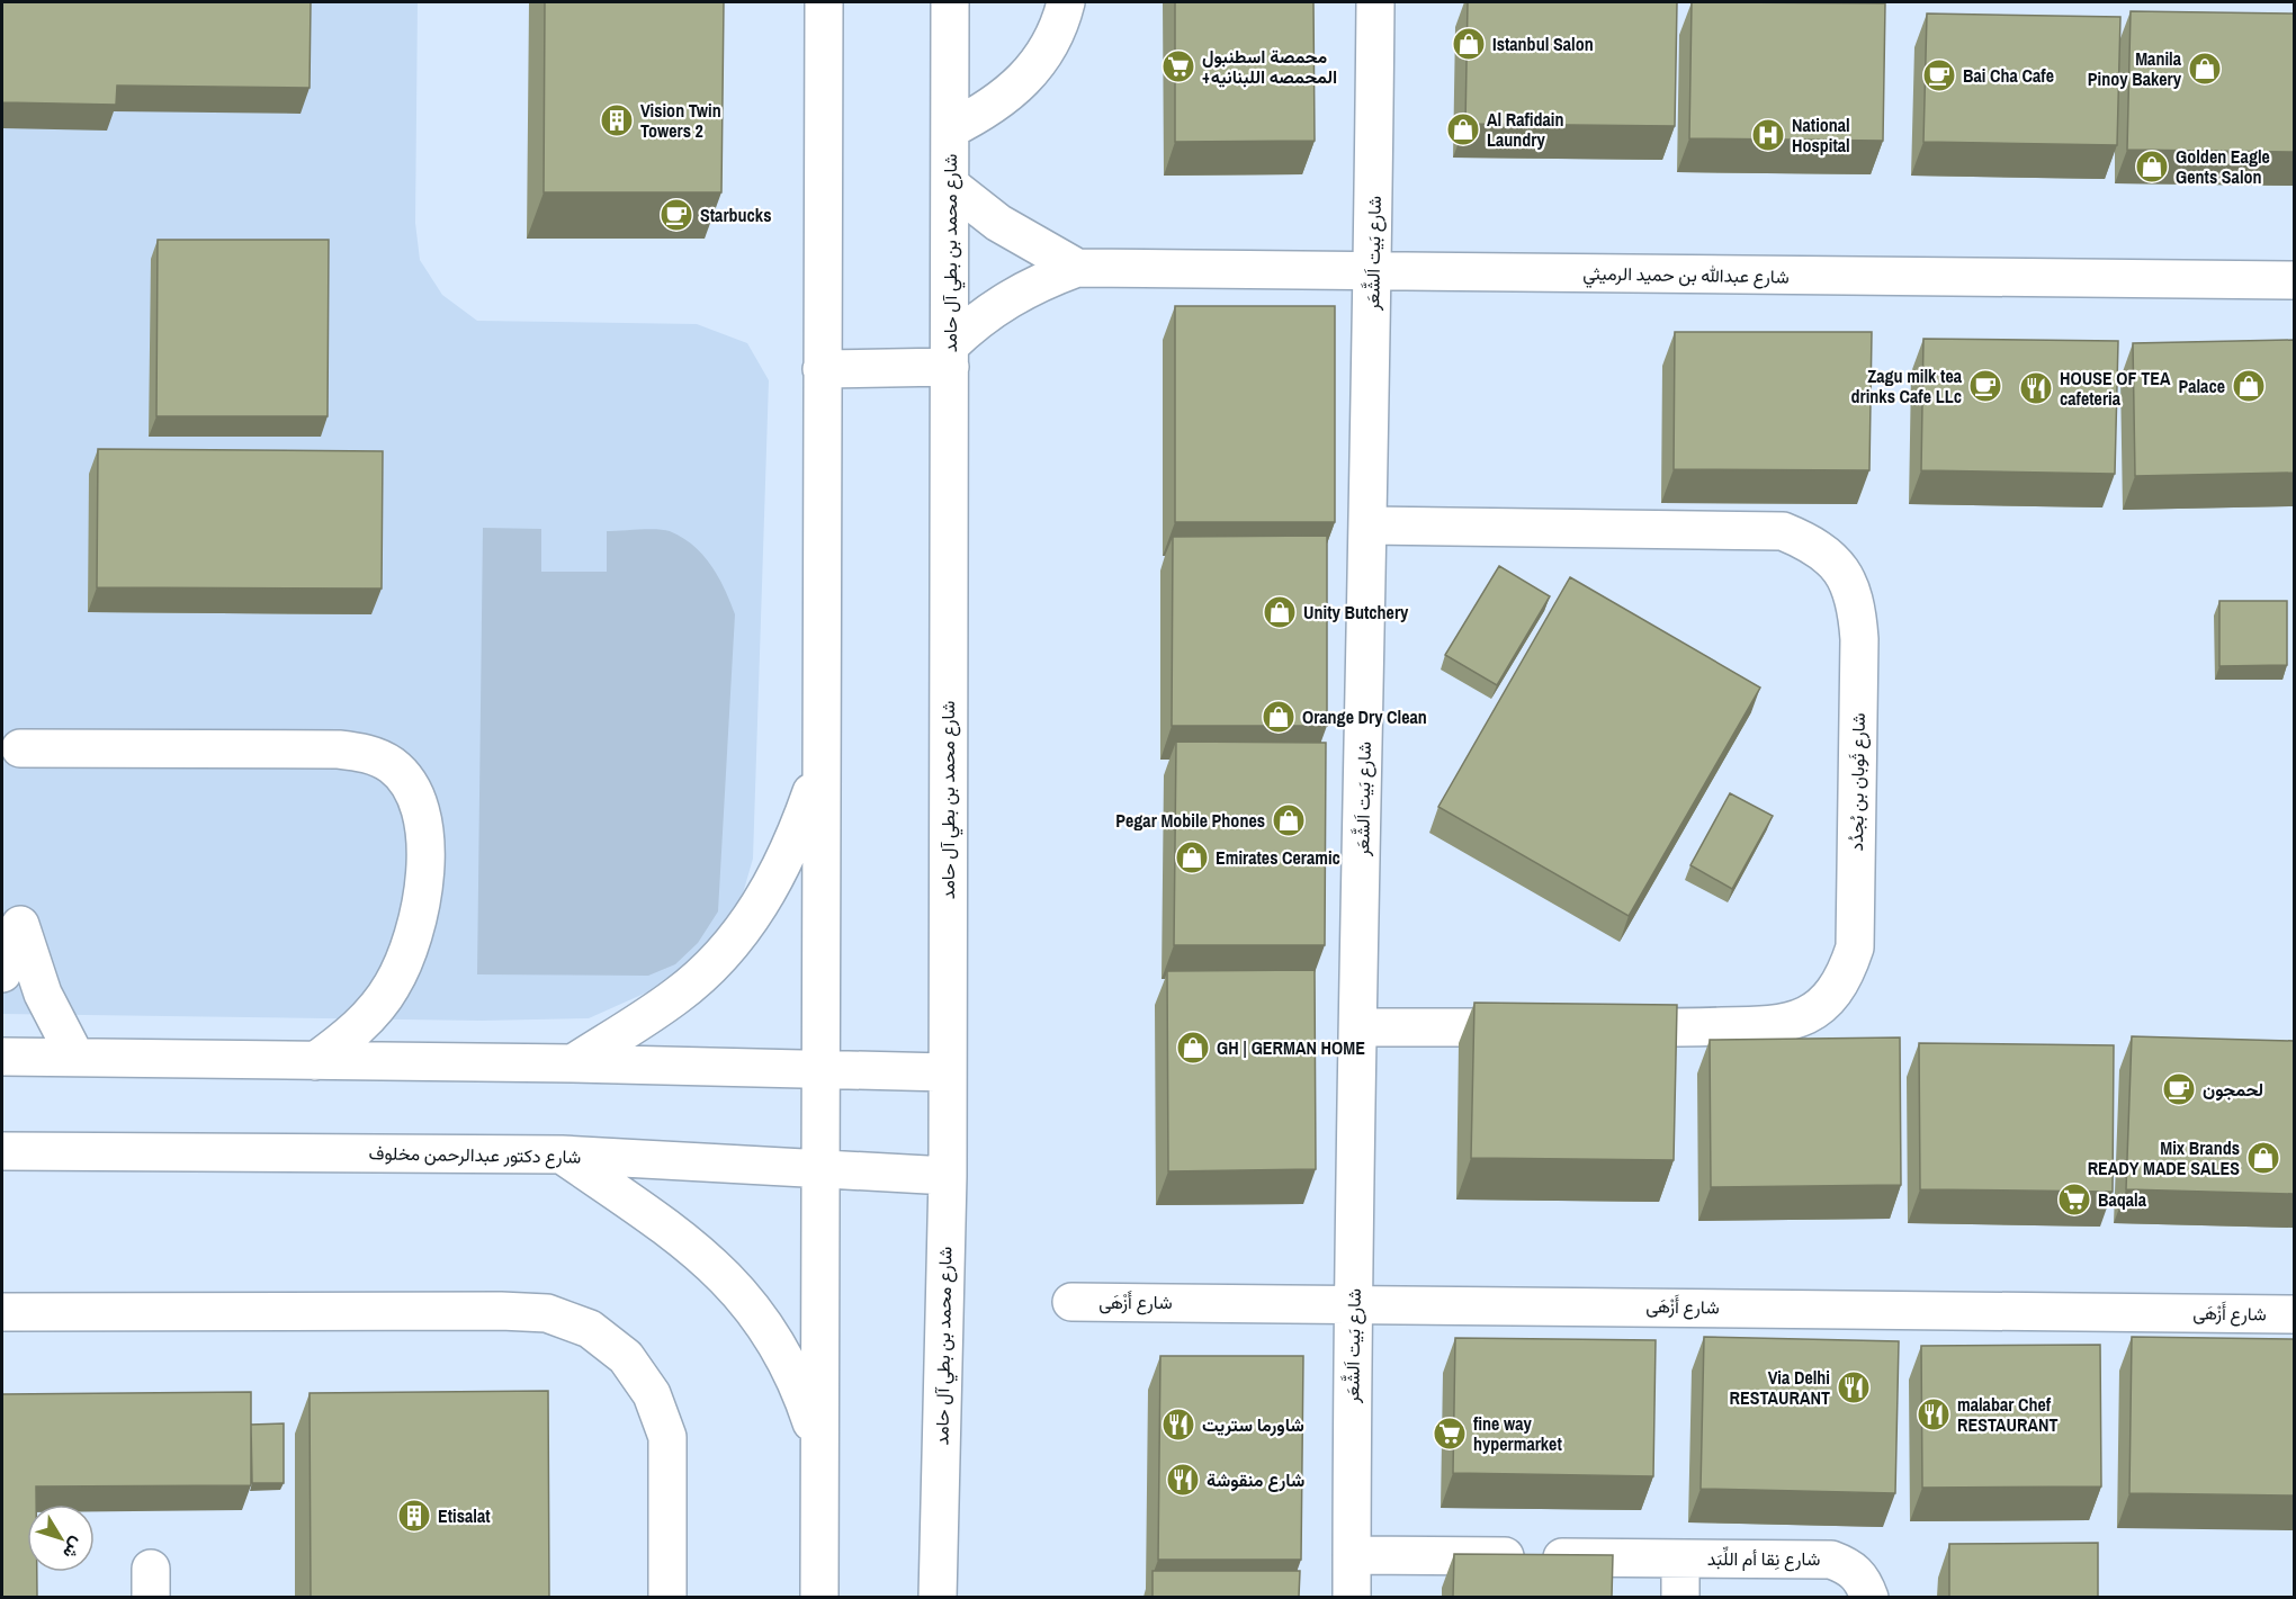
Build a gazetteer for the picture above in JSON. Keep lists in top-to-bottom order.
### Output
{
  "streets": {
    "street": [
      "شارع محمد بن بطي آل حامد",
      "شارع بَيت اَلشَّعَر",
      "شارع عبدالله بن حميد الرميثي",
      "شارع ثَوبان بن بُجدُد",
      "شارع دكتور عبدالرحمن مخلوف",
      "شارع أَزْهَى",
      "شارع نِقا أم اللِّبَد"
    ]
  },
  "crossings": [
    ["شارع محمد بن بطي آل حامد", "شارع عبدالله بن حميد الرميثي"],
    ["شارع محمد بن بطي آل حامد", "شارع دكتور عبدالرحمن مخلوف"],
    ["شارع بَيت اَلشَّعَر", "شارع عبدالله بن حميد الرميثي"],
    ["شارع بَيت اَلشَّعَر", "شارع ثَوبان بن بُجدُد"],
    ["شارع بَيت اَلشَّعَر", "شارع أَزْهَى"],
    ["شارع بَيت اَلشَّعَر", "شارع نِقا أم اللِّبَد"]
  ],
  "places": {
    "shop": [
      "Istanbul Salon",
      "Manila Pinoy Bakery",
      "Al Rafidain Laundry",
      "Golden Eagle Gents Salon",
      "Palace",
      "Unity Butchery",
      "Orange Dry Clean",
      "Pegar Mobile Phones",
      "Emirates Ceramic",
      "GH | GERMAN HOME",
      "Mix Brands READY MADE SALES"
    ],
    "supermarket": ["محمصة اسطنبول +المحمصه اللبنانيه", "Baqala", "fine way hypermarket"],
    "cafe": [
      "Bai Cha Cafe",
      "Starbucks",
      "Zagu milk tea drinks Cafe LLc",
      "لحمجون"
    ],
    "building": ["Vision Twin Towers 2", "Etisalat"],
    "hospital": ["National Hospital"],
    "restaurant": [
      "HOUSE OF TEA cafeteria",
      "Via Delhi RESTAURANT",
      "malabar Chef RESTAURANT",
      "شاورما ستريت",
      "شارع منقوشة"
    ]
  },
  "north": "bottom right"
}
